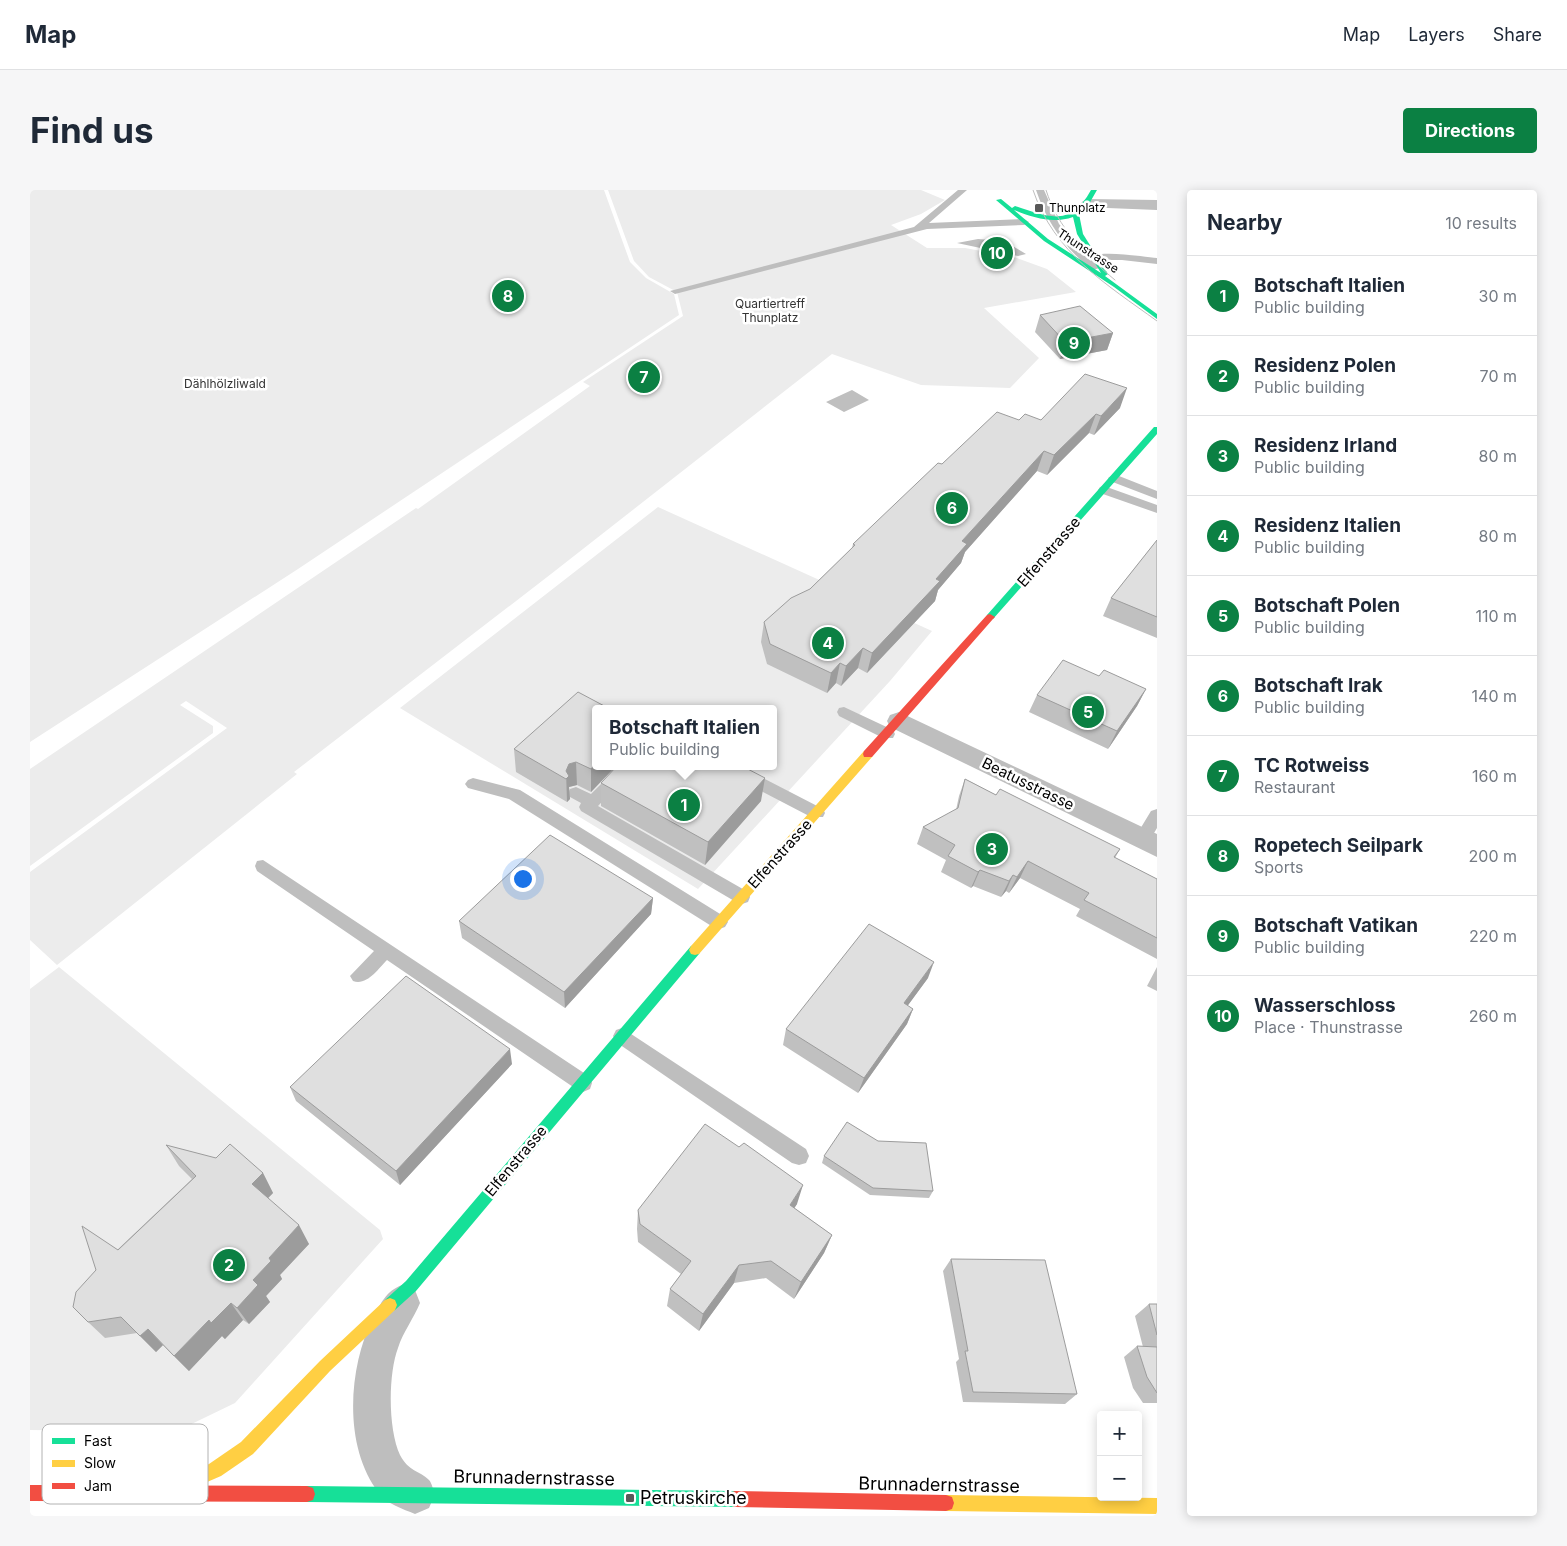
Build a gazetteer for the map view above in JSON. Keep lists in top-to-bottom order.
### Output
{
  "streets": {
    "street": [
      "Thunstrasse",
      "Elfenstrasse",
      "Beatusstrasse",
      "Brunnadernstrasse"
    ]
  },
  "crossings": [
    ["Elfenstrasse", "Beatusstrasse"],
    ["Elfenstrasse", "Brunnadernstrasse"]
  ],
  "parks": ["Quartiertreff Thunplatz", "Dählhölzliwald"],
  "places": {
    "transit": ["Thunplatz", "Petruskirche"]
  },
  "legend": ["Fast", "Slow", "Jam"],
  "page": {
    "header": "Map",
    "nav": ["Map", "Layers", "Share"],
    "buttons": "Directions",
    "title": "Find us",
    "heading": ["Nearby", "10 results"],
    "pins": [
      "10",
      "8",
      "9",
      "7",
      "6",
      "4",
      "5",
      "1",
      "3",
      "2"
    ],
    "list": [
      {
        "mark": "1",
        "name": "Botschaft Italien",
        "note": "Public building",
        "value": "30 m"
      },
      {
        "mark": "2",
        "name": "Residenz Polen",
        "note": "Public building",
        "value": "70 m"
      },
      {
        "mark": "3",
        "name": "Residenz Irland",
        "note": "Public building",
        "value": "80 m"
      },
      {
        "mark": "4",
        "name": "Residenz Italien",
        "note": "Public building",
        "value": "80 m"
      },
      {
        "mark": "5",
        "name": "Botschaft Polen",
        "note": "Public building",
        "value": "110 m"
      },
      {
        "mark": "6",
        "name": "Botschaft Irak",
        "note": "Public building",
        "value": "140 m"
      },
      {
        "mark": "7",
        "name": "TC Rotweiss",
        "note": "Restaurant",
        "value": "160 m"
      },
      {
        "mark": "8",
        "name": "Ropetech Seilpark",
        "note": "Sports",
        "value": "200 m"
      },
      {
        "mark": "9",
        "name": "Botschaft Vatikan",
        "note": "Public building",
        "value": "220 m"
      },
      {
        "mark": "10",
        "name": "Wasserschloss",
        "note": "Place · Thunstrasse",
        "value": "260 m"
      }
    ],
    "popup": ["Botschaft Italien", "Public building"],
    "map_buttons": ["+", "−"]
  }
}
